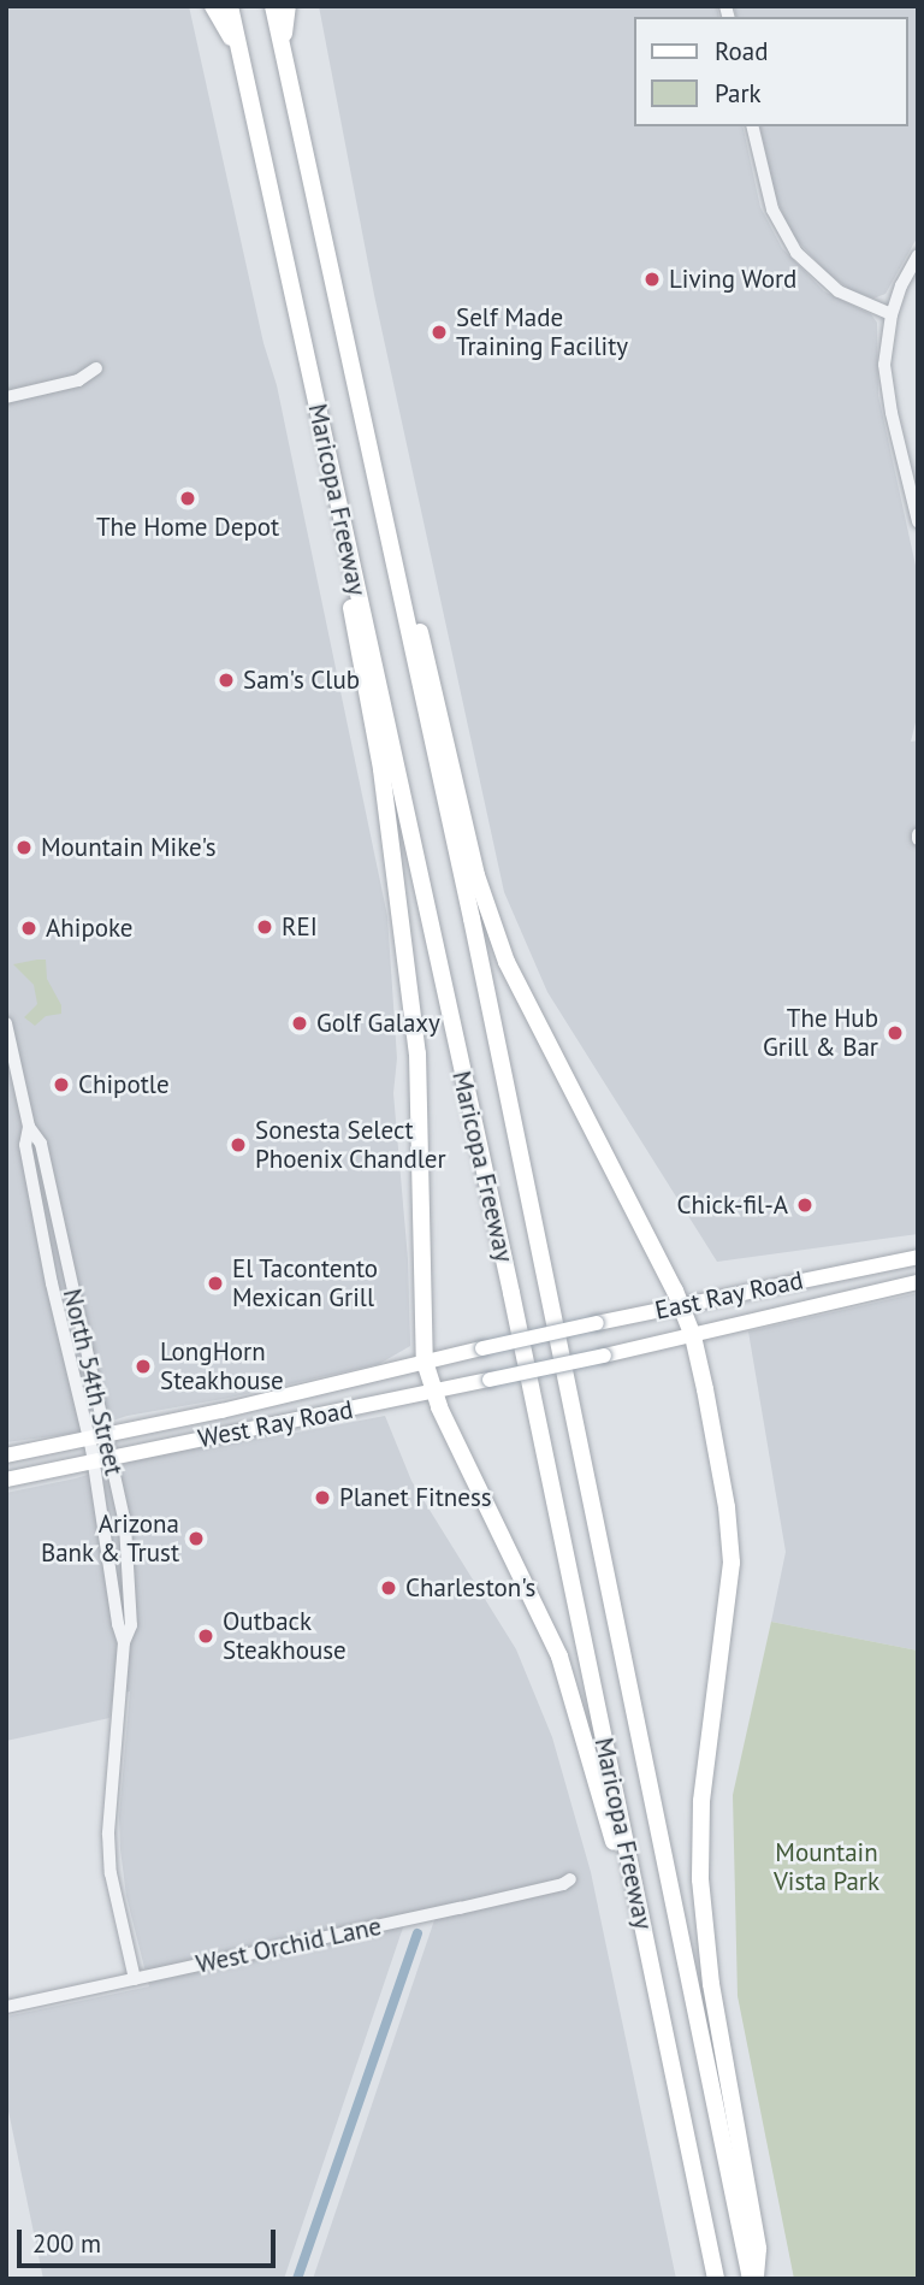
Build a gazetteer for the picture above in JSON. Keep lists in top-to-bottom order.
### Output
{
  "streets": {
    "highway": ["Maricopa Freeway"],
    "main road": ["East Ray Road", "West Ray Road"],
    "street": ["North 54th Street", "West Orchid Lane"]
  },
  "crossings": [
    ["East Ray Road", "West Ray Road"],
    ["North 54th Street", "West Ray Road"],
    ["North 54th Street", "West Orchid Lane"]
  ],
  "parks": ["Mountain Vista Park"],
  "places": [
    "Living Word",
    "Self Made Training Facility",
    "The Home Depot",
    "Sam's Club",
    "Mountain Mike's",
    "REI",
    "Ahipoke",
    "Golf Galaxy",
    "The Hub Grill & Bar",
    "Chipotle",
    "Sonesta Select Phoenix Chandler",
    "Chick-fil-A",
    "El Tacontento Mexican Grill",
    "LongHorn Steakhouse",
    "Planet Fitness",
    "Arizona Bank & Trust",
    "Charleston's",
    "Outback Steakhouse"
  ],
  "legend": ["Road", "Park"],
  "scale_bar": "200 m"
}
